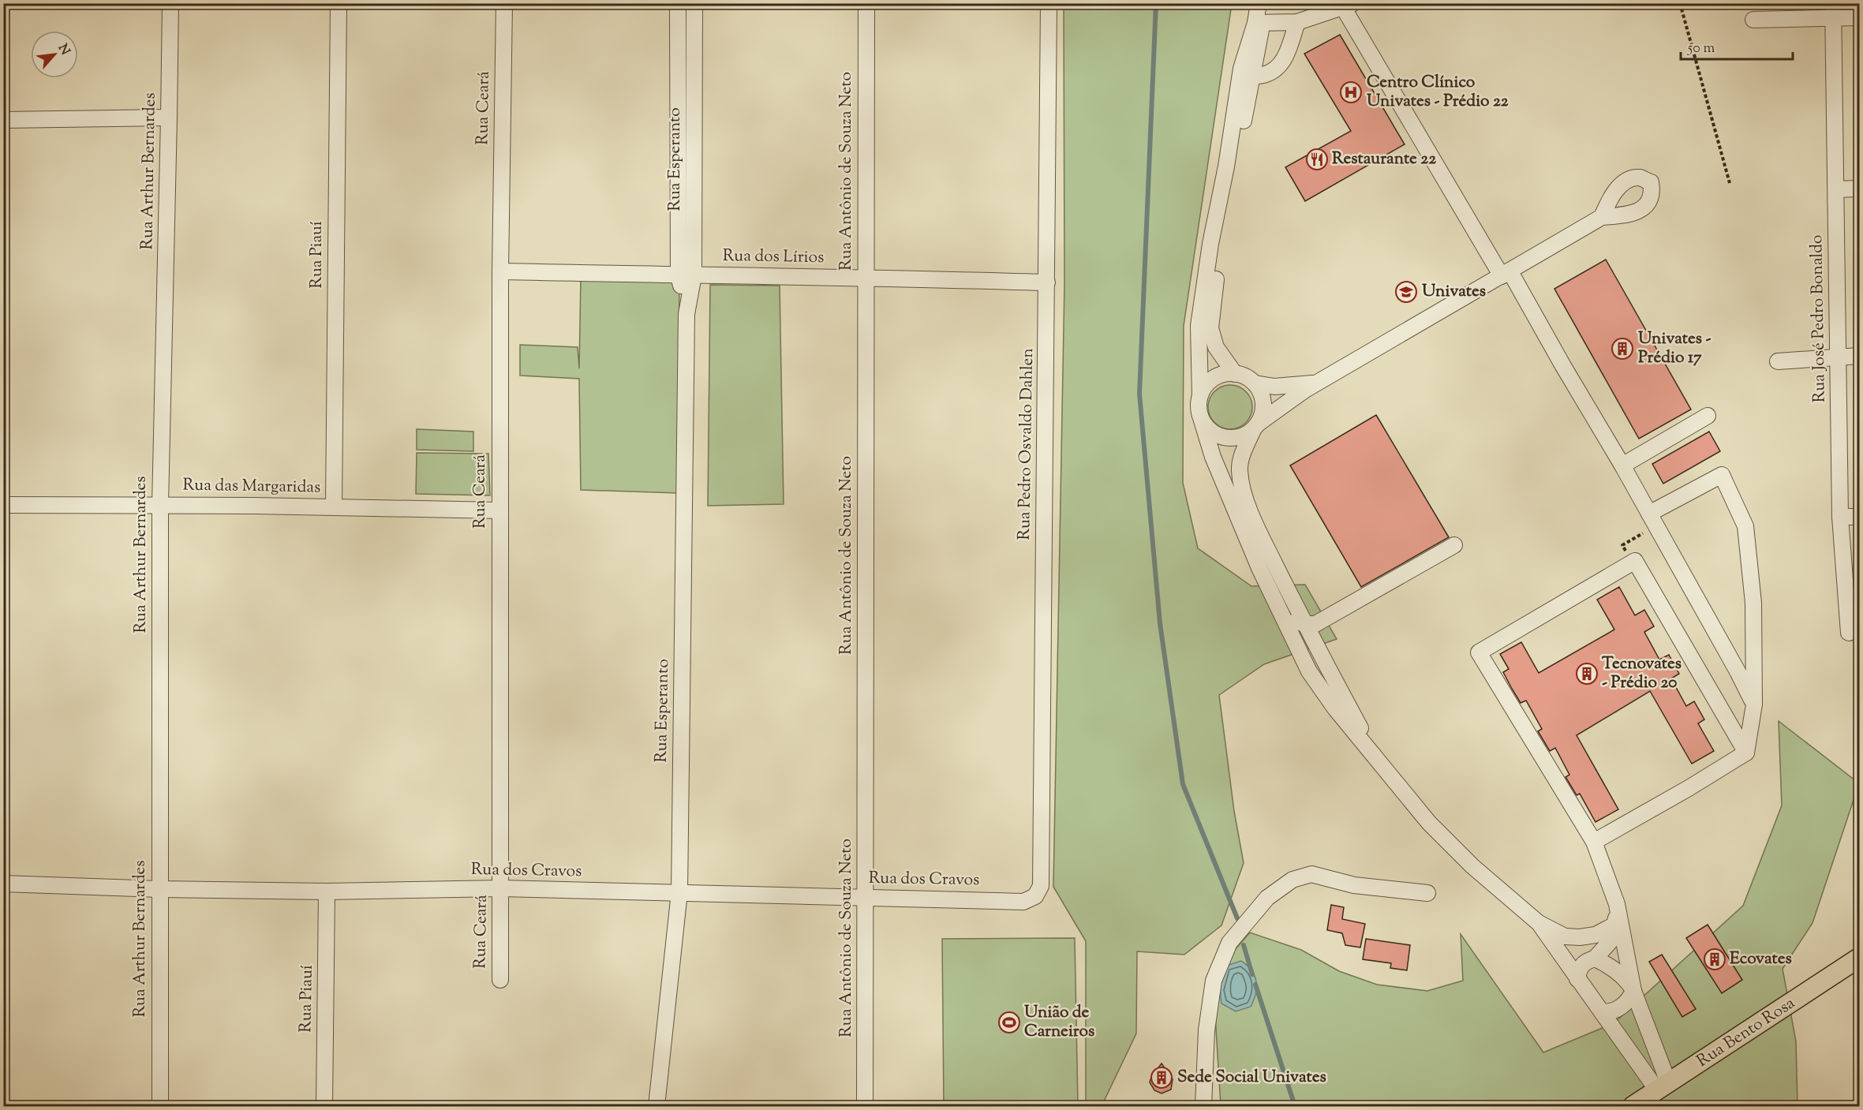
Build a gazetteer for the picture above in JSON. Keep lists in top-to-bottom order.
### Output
{
  "streets": {
    "main road": ["Rua Bento Rosa"],
    "street": [
      "Rua Ceará",
      "Rua Esperanto",
      "Rua Arthur Bernardes",
      "Rua Antônio de Souza Neto",
      "Rua Piauí",
      "Rua dos Lírios",
      "Rua José Pedro Bonaldo",
      "Rua Pedro Osvaldo Dahlen",
      "Rua das Margaridas",
      "Rua dos Cravos"
    ]
  },
  "crossings": [
    ["Rua Ceará", "Rua dos Lírios"],
    ["Rua Ceará", "Rua das Margaridas"],
    ["Rua Ceará", "Rua dos Cravos"],
    ["Rua Esperanto", "Rua dos Lírios"],
    ["Rua Esperanto", "Rua dos Cravos"],
    ["Rua Arthur Bernardes", "Rua das Margaridas"],
    ["Rua Arthur Bernardes", "Rua dos Cravos"],
    ["Rua Antônio de Souza Neto", "Rua dos Lírios"],
    ["Rua Antônio de Souza Neto", "Rua dos Cravos"],
    ["Rua Piauí", "Rua das Margaridas"],
    ["Rua Piauí", "Rua dos Cravos"],
    ["Rua dos Lírios", "Rua Pedro Osvaldo Dahlen"],
    ["Rua Pedro Osvaldo Dahlen", "Rua dos Cravos"]
  ],
  "places": {
    "hospital": ["Centro Clínico Univates - Prédio 22"],
    "restaurant": ["Restaurante 22"],
    "school or university": ["Univates"],
    "building": [
      "Univates - Prédio 17",
      "Tecnovates - Prédio 20",
      "Ecovates",
      "Sede Social Univates"
    ],
    "sports": ["União de Carneiros"]
  },
  "scale_bar": "50 m",
  "north": "top right"
}
